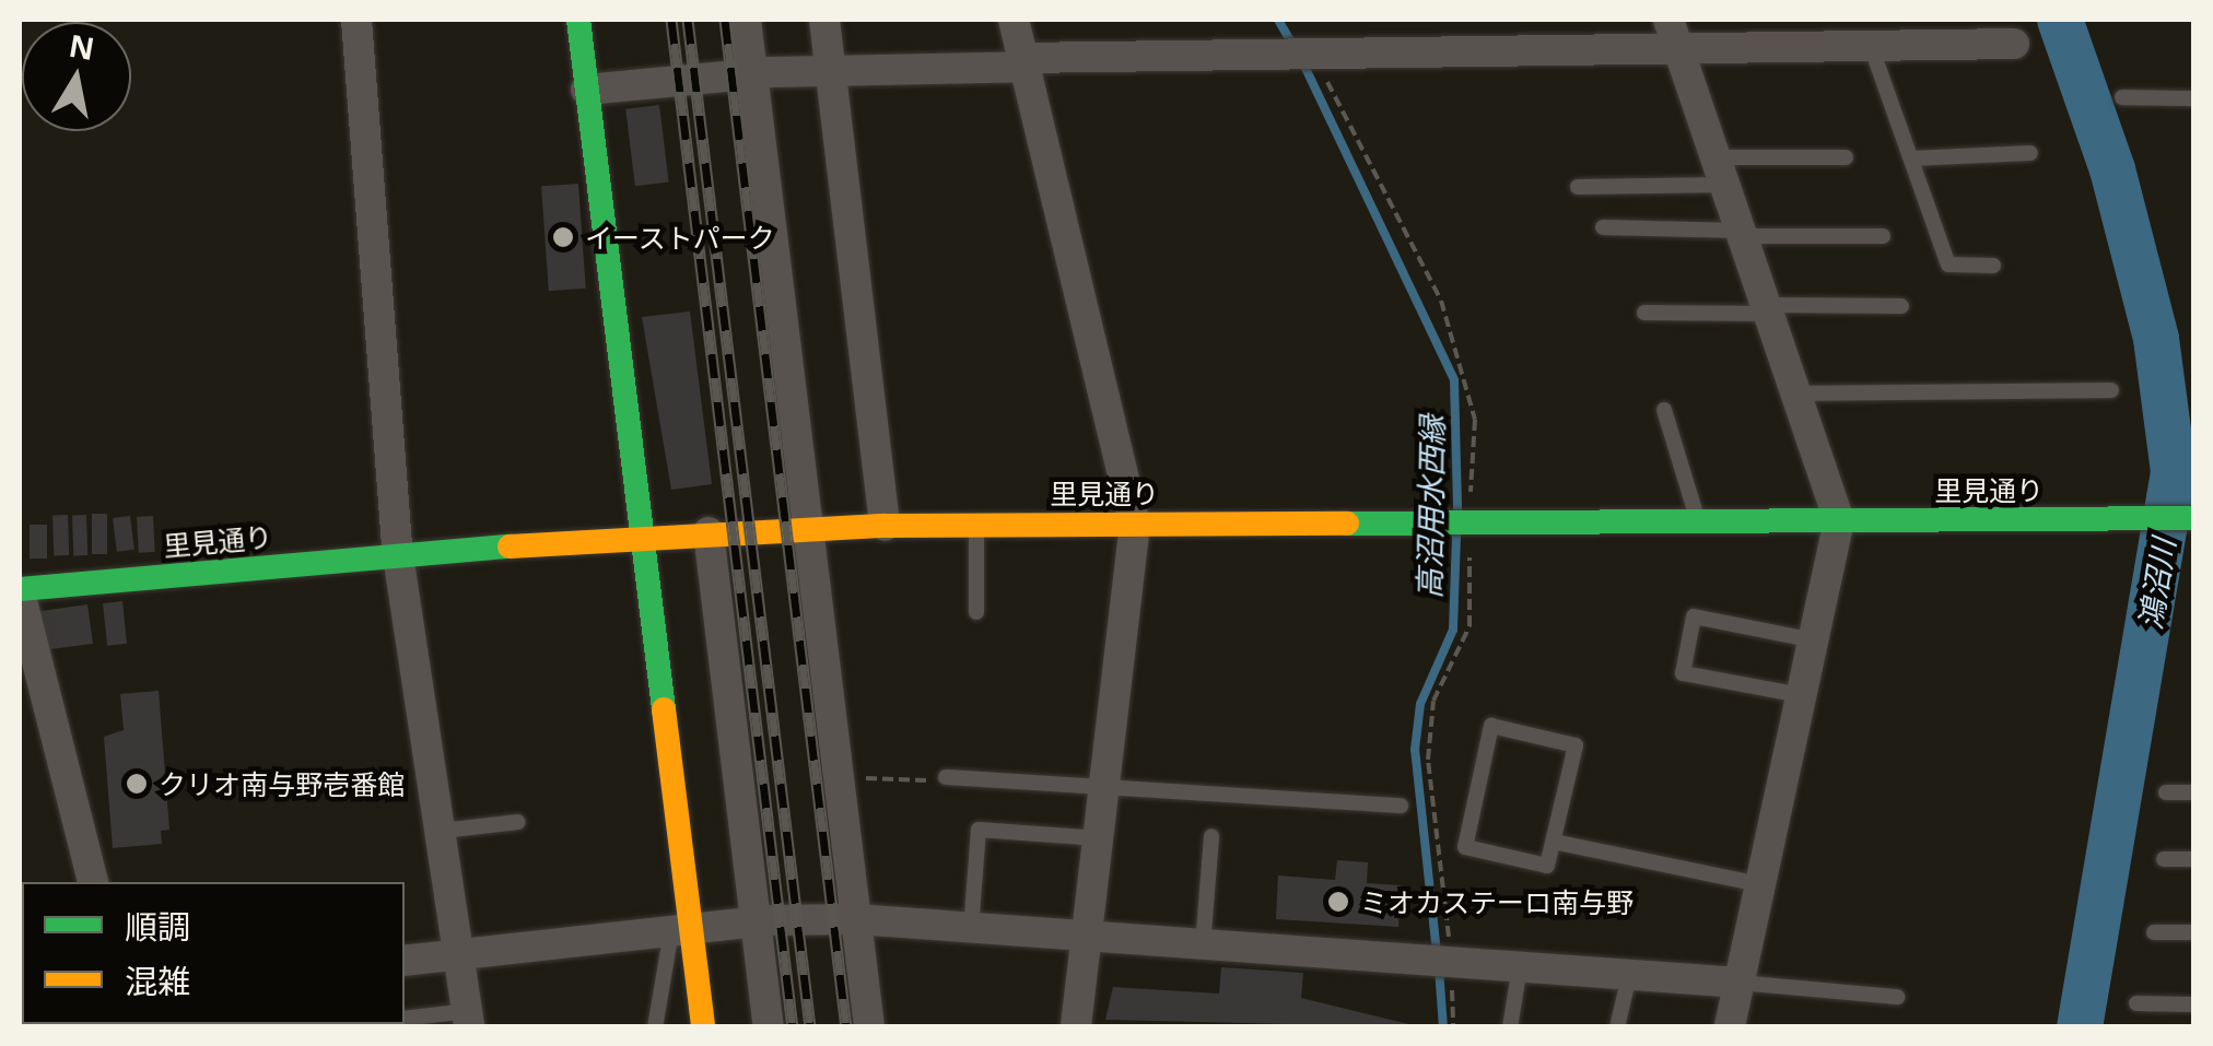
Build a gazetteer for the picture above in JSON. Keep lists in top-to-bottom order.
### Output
{
  "streets": {
    "street": ["里見通り"]
  },
  "water": ["高沼用水西縁", "鴻沼川"],
  "places": ["イーストパーク", "クリオ南与野壱番館", "ミオカステーロ南与野"],
  "legend": ["順調", "混雑"],
  "north": "top"
}
